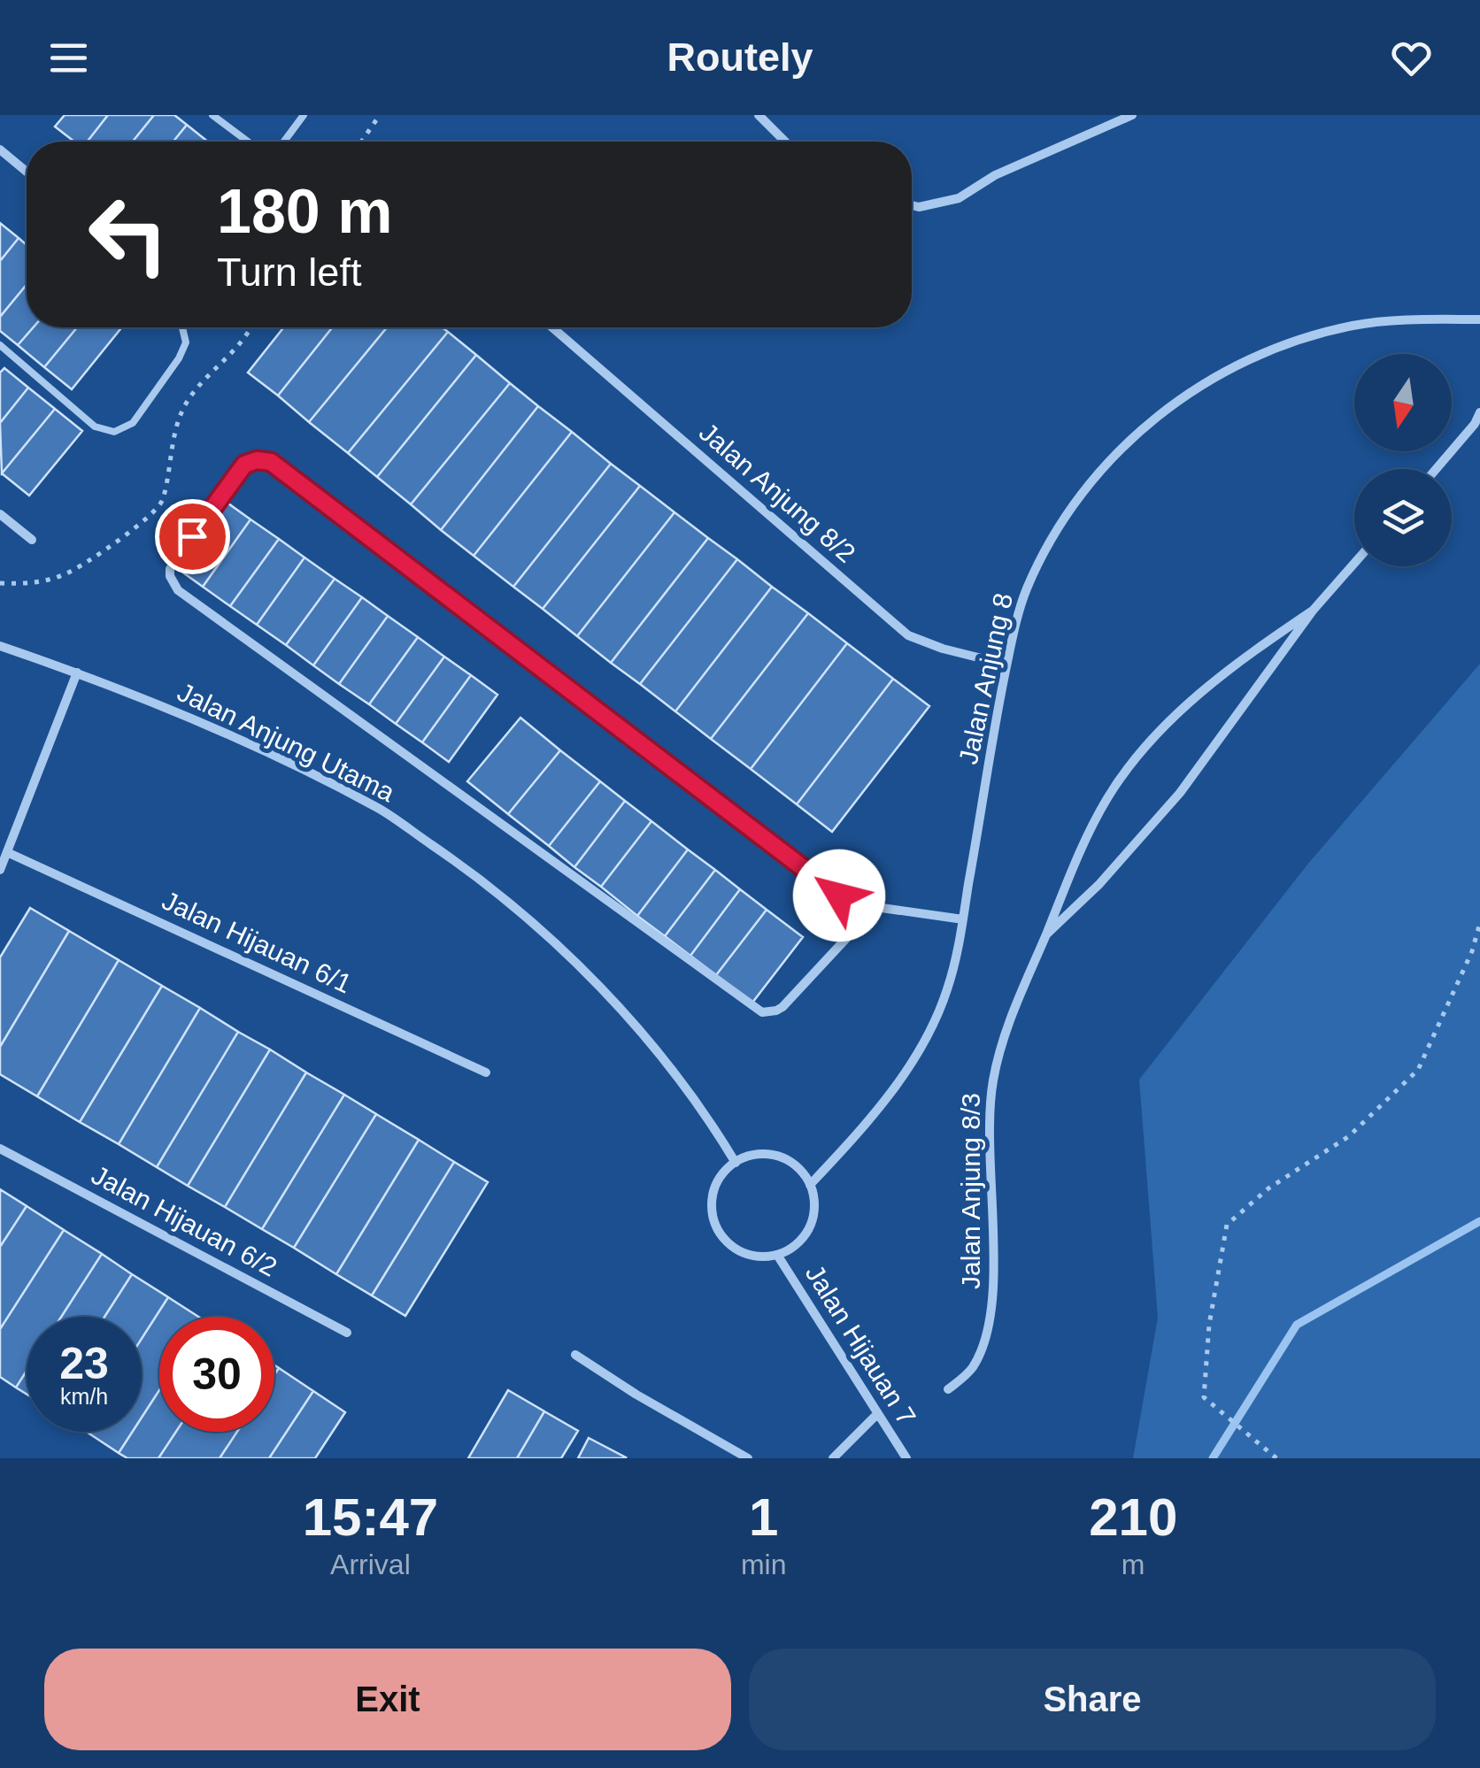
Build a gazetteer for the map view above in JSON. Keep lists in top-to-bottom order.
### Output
{
  "streets": {
    "street": [
      "Jalan Anjung 8/2",
      "Jalan Anjung 8",
      "Jalan Anjung Utama",
      "Jalan Hijauan 6/1",
      "Jalan Anjung 8/3",
      "Jalan Hijauan 6/2",
      "Jalan Hijauan 7"
    ]
  },
  "crossings": [
    ["Jalan Anjung 8/2", "Jalan Anjung 8"],
    ["Jalan Anjung 8", "Jalan Anjung Utama"],
    ["Jalan Anjung 8", "Jalan Hijauan 7"],
    ["Jalan Anjung Utama", "Jalan Hijauan 7"]
  ],
  "north": "bottom",
  "page": {
    "header": "Routely",
    "turn": ["180 m", "Turn left"],
    "speed": "23 km/h",
    "limit": "30",
    "eta": [
      "15:47",
      "Arrival",
      "1",
      "min",
      "210",
      "m"
    ],
    "buttons": ["Exit", "Share"]
  }
}
